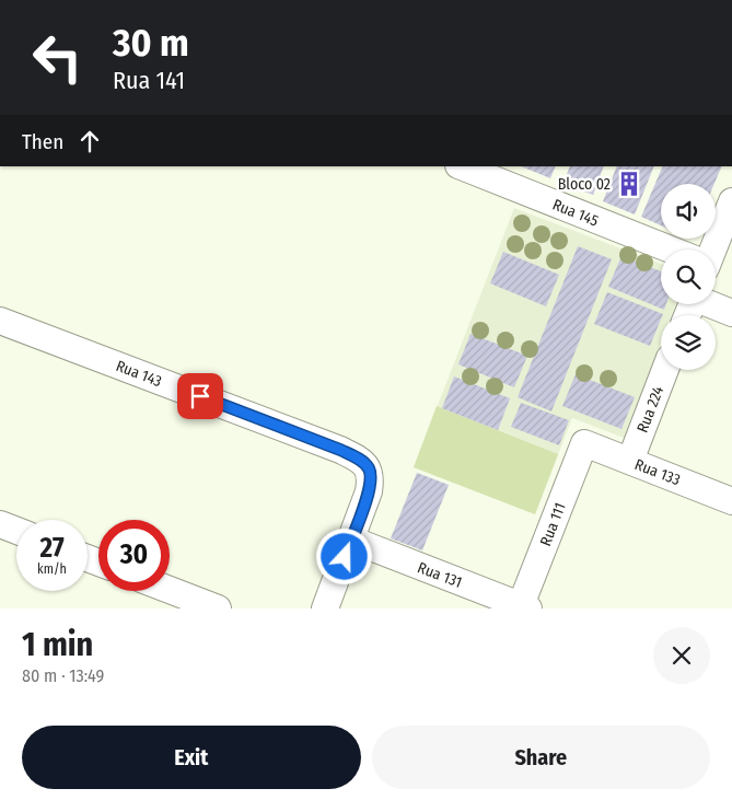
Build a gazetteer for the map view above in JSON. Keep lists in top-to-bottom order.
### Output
{
  "streets": {
    "street": [
      "Rua 145",
      "Rua 143",
      "Rua 224",
      "Rua 133",
      "Rua 111",
      "Rua 131"
    ]
  },
  "crossings": [
    ["Rua 143", "Rua 131"],
    ["Rua 224", "Rua 133"],
    ["Rua 133", "Rua 111"],
    ["Rua 111", "Rua 131"]
  ],
  "places": {
    "building": ["Bloco 02"]
  },
  "page": {
    "turn": ["30 m", "Rua 141"],
    "then": "Then",
    "speed": "27 km/h",
    "limit": "30",
    "heading": ["1 min", "80 m · 13:49"],
    "buttons": ["Exit", "Share"]
  }
}
